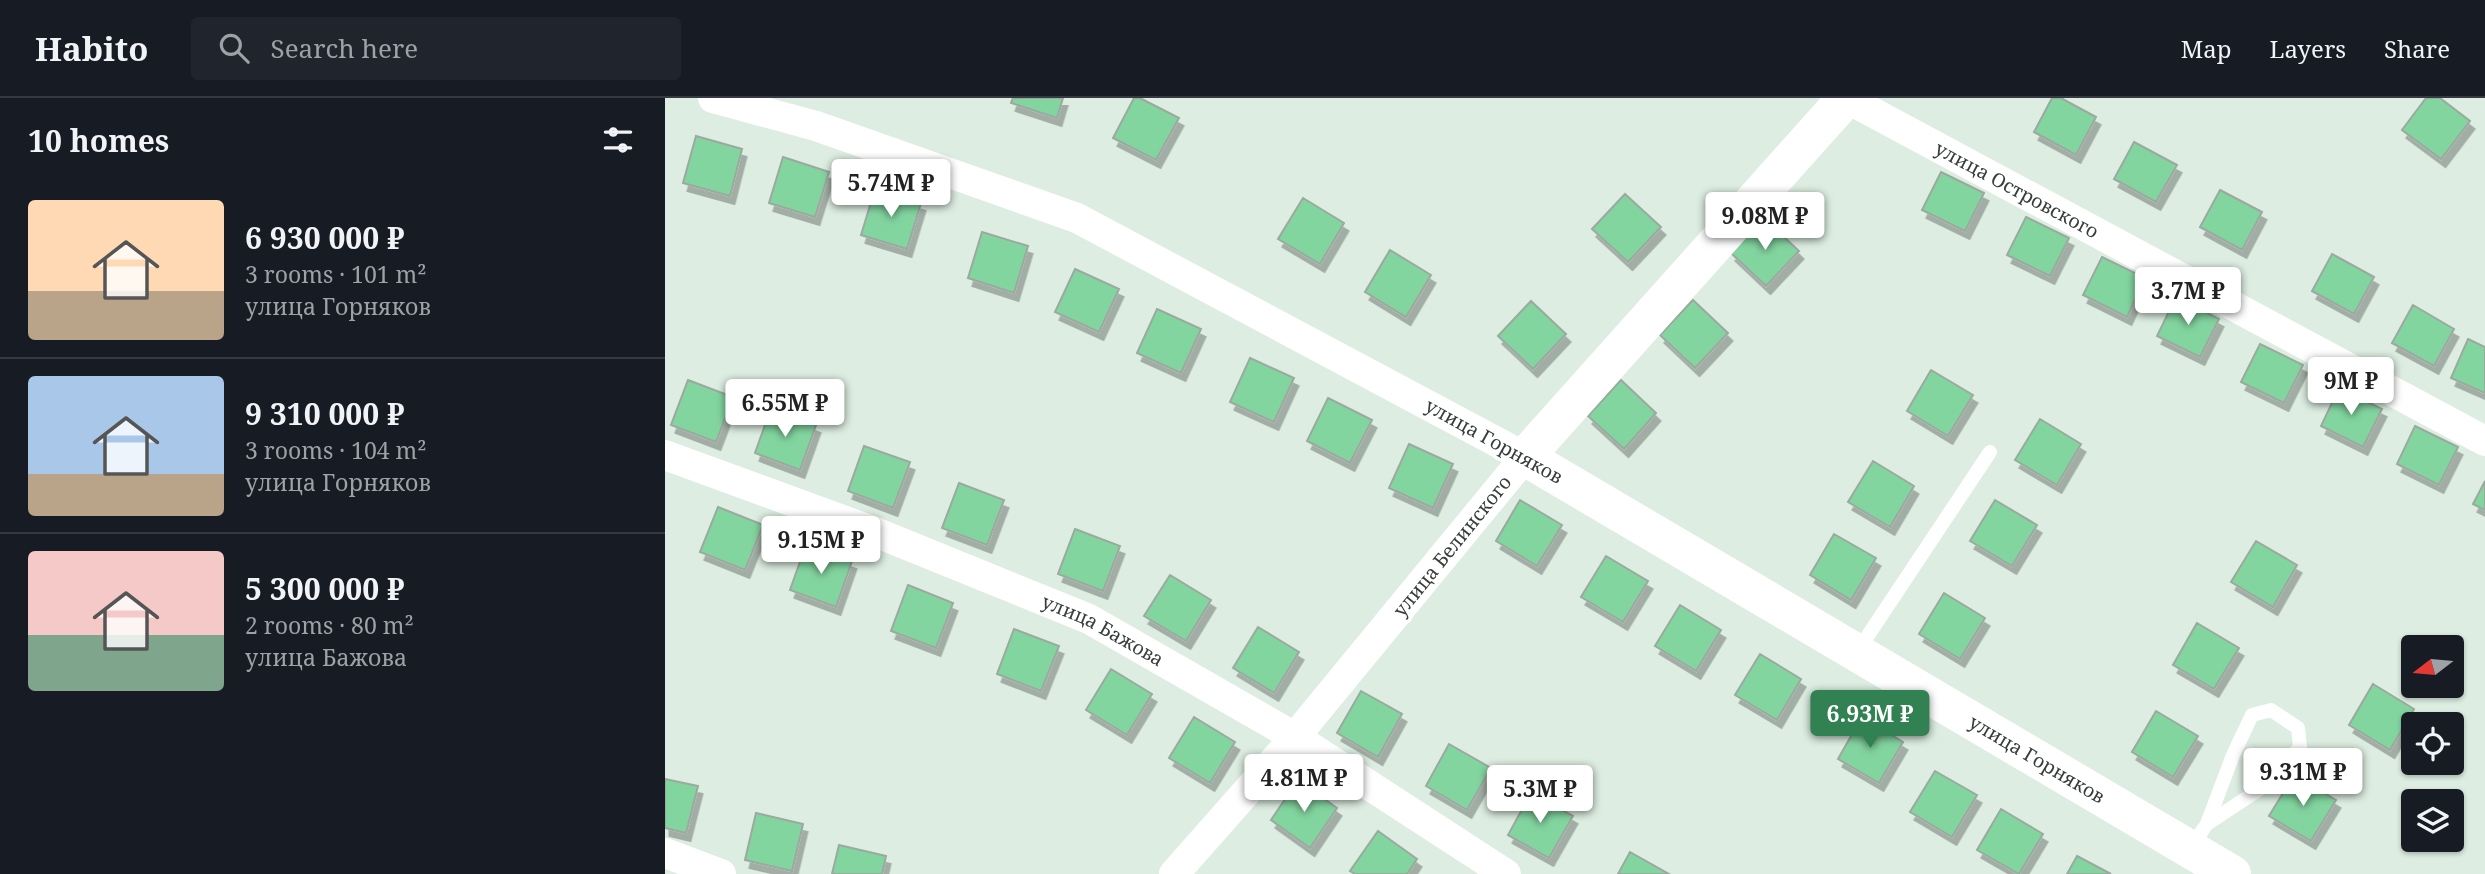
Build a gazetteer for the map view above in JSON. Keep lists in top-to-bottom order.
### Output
{
  "streets": {
    "street": [
      "улица Островского",
      "улица Горняков",
      "улица Белинского",
      "улица Бажова"
    ]
  },
  "crossings": [
    ["улица Островского", "улица Белинского"],
    ["улица Горняков", "улица Белинского"],
    ["улица Белинского", "улица Бажова"]
  ],
  "north": "left",
  "page": {
    "header": "Habito",
    "search": "Search here",
    "nav": ["Map", "Layers", "Share"],
    "heading": "10 homes",
    "price": [
      "5.74M ₽",
      "9.08M ₽",
      "3.7M ₽",
      "9M ₽",
      "6.55M ₽",
      "9.15M ₽",
      "6.93M ₽",
      "9.31M ₽",
      "4.81M ₽",
      "5.3M ₽"
    ],
    "list": [
      {
        "name": "6 930 000 ₽",
        "note": "3 rooms · 101 m² · улица Горняков"
      },
      {
        "name": "9 310 000 ₽",
        "note": "3 rooms · 104 m² · улица Горняков"
      },
      {
        "name": "5 300 000 ₽",
        "note": "2 rooms · 80 m² · улица Бажова"
      }
    ]
  }
}
